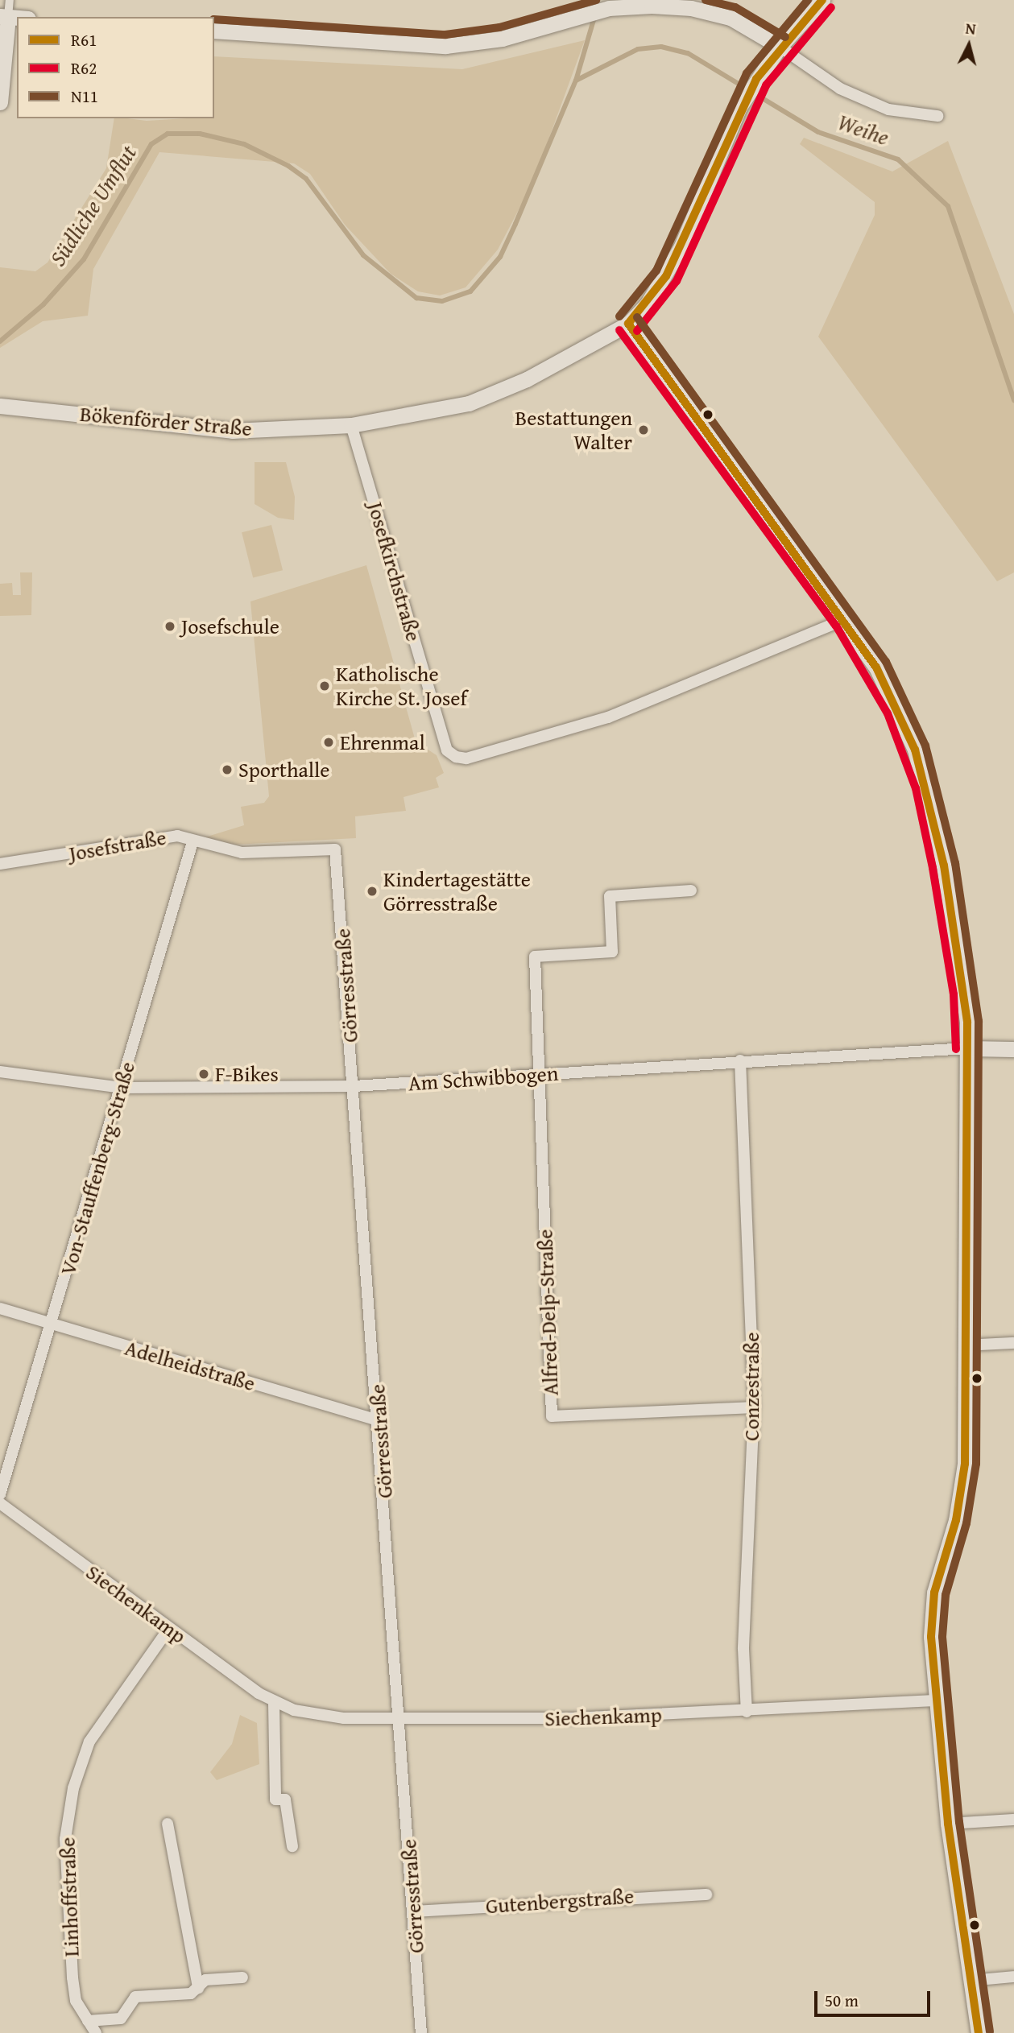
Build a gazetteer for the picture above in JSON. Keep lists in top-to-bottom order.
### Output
{
  "streets": {
    "street": [
      "Bökenförder Straße",
      "Josefkirchstraße",
      "Josefstraße",
      "Görresstraße",
      "Am Schwibbogen",
      "Von-Stauffenberg-Straße",
      "Alfred-Delp-Straße",
      "Adelheidstraße",
      "Conzestraße",
      "Siechenkamp",
      "Linhoffstraße",
      "Gutenbergstraße"
    ]
  },
  "crossings": [
    ["Bökenförder Straße", "Josefkirchstraße"],
    ["Josefstraße", "Görresstraße"],
    ["Josefstraße", "Von-Stauffenberg-Straße"],
    ["Görresstraße", "Am Schwibbogen"],
    ["Görresstraße", "Adelheidstraße"],
    ["Görresstraße", "Siechenkamp"],
    ["Görresstraße", "Gutenbergstraße"],
    ["Am Schwibbogen", "Von-Stauffenberg-Straße"],
    ["Am Schwibbogen", "Alfred-Delp-Straße"],
    ["Am Schwibbogen", "Conzestraße"],
    ["Von-Stauffenberg-Straße", "Adelheidstraße"],
    ["Alfred-Delp-Straße", "Conzestraße"],
    ["Conzestraße", "Siechenkamp"],
    ["Siechenkamp", "Linhoffstraße"]
  ],
  "water": ["Weihe", "Südliche Umflut"],
  "places": [
    "Bestattungen Walter",
    "Josefschule",
    "Katholische Kirche St. Josef",
    "Ehrenmal",
    "Sporthalle",
    "Kindertagestätte Görresstraße",
    "F-Bikes"
  ],
  "lines": ["transit line R61", "transit line N11", "transit line R62"],
  "legend": ["R61", "R62", "N11"],
  "scale_bar": "50 m",
  "north": "top"
}
